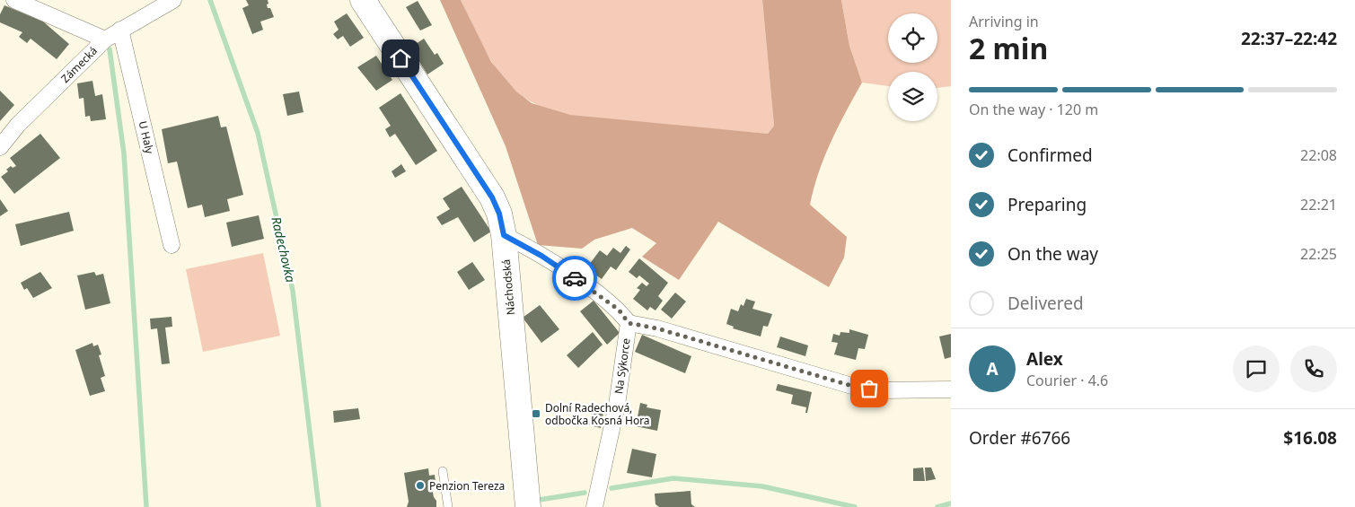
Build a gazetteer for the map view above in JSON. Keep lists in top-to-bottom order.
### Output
{
  "streets": {
    "main road": ["Náchodská"],
    "street": ["Zámecká", "U Haly", "Na Sýkorce"]
  },
  "crossings": [
    ["Zámecká", "U Haly"],
    ["Náchodská", "Na Sýkorce"]
  ],
  "water": ["Radechovka"],
  "places": {
    "transit": ["Dolní Radechová, odbočka Kosná Hora"],
    "other": ["Penzion Tereza"]
  },
  "page": {
    "heading": ["2 min", "Arriving in", "22:37–22:42"],
    "panel": [
      "Alex",
      "Courier · 4.6",
      "Order #6766",
      "$16.08"
    ],
    "bar": "On the way · 120 m",
    "list": [
      ["Confirmed", "22:08"],
      ["Preparing", "22:21"],
      ["On the way", "22:25"],
      "Delivered"
    ],
    "round": "A"
  }
}
